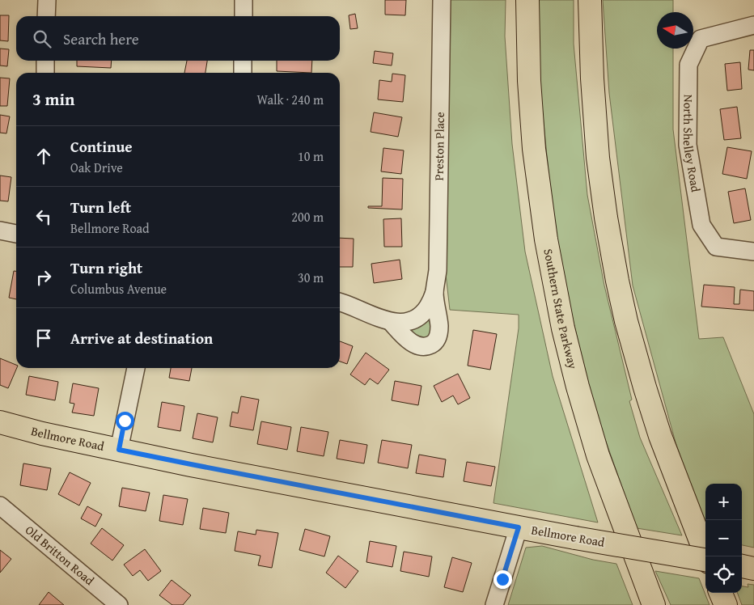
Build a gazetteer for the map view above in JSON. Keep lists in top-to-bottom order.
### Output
{
  "streets": {
    "main road": ["Southern State Parkway", "Bellmore Road"],
    "street": ["North Shelley Road", "Preston Place", "Old Britton Road"]
  },
  "north": "left",
  "page": {
    "search": "Search here",
    "heading": ["3 min", "Walk · 240 m"],
    "list": [
      ["Continue", "Oak Drive", "10 m"],
      ["Turn left", "Bellmore Road", "200 m"],
      ["Turn right", "Columbus Avenue", "30 m"],
      "Arrive at destination"
    ],
    "map_buttons": ["+", "−"]
  }
}
